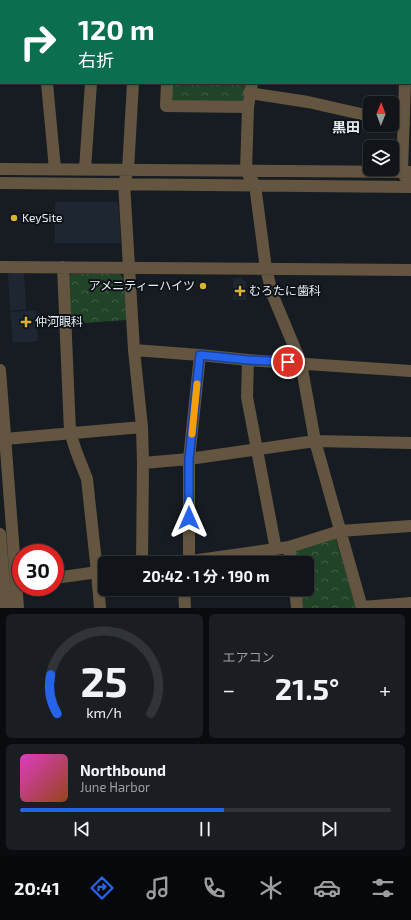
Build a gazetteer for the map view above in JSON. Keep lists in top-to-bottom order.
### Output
{
  "districts": ["黒田"],
  "places": {
    "other": ["KeySite", "アメニティーハイツ"],
    "health": ["むろたに歯科", "仲河眼科"]
  },
  "north": "top",
  "page": {
    "turn": ["120 m", "右折"],
    "limit": "30",
    "trip": "20:42 · 1 分 · 190 m",
    "tile": "エアコン",
    "heat": ["−", "21.5°", "+"],
    "song": ["Northbound", "June Harbor"],
    "tabs": "20:41",
    "gauge": ["25", "km/h"]
  }
}
